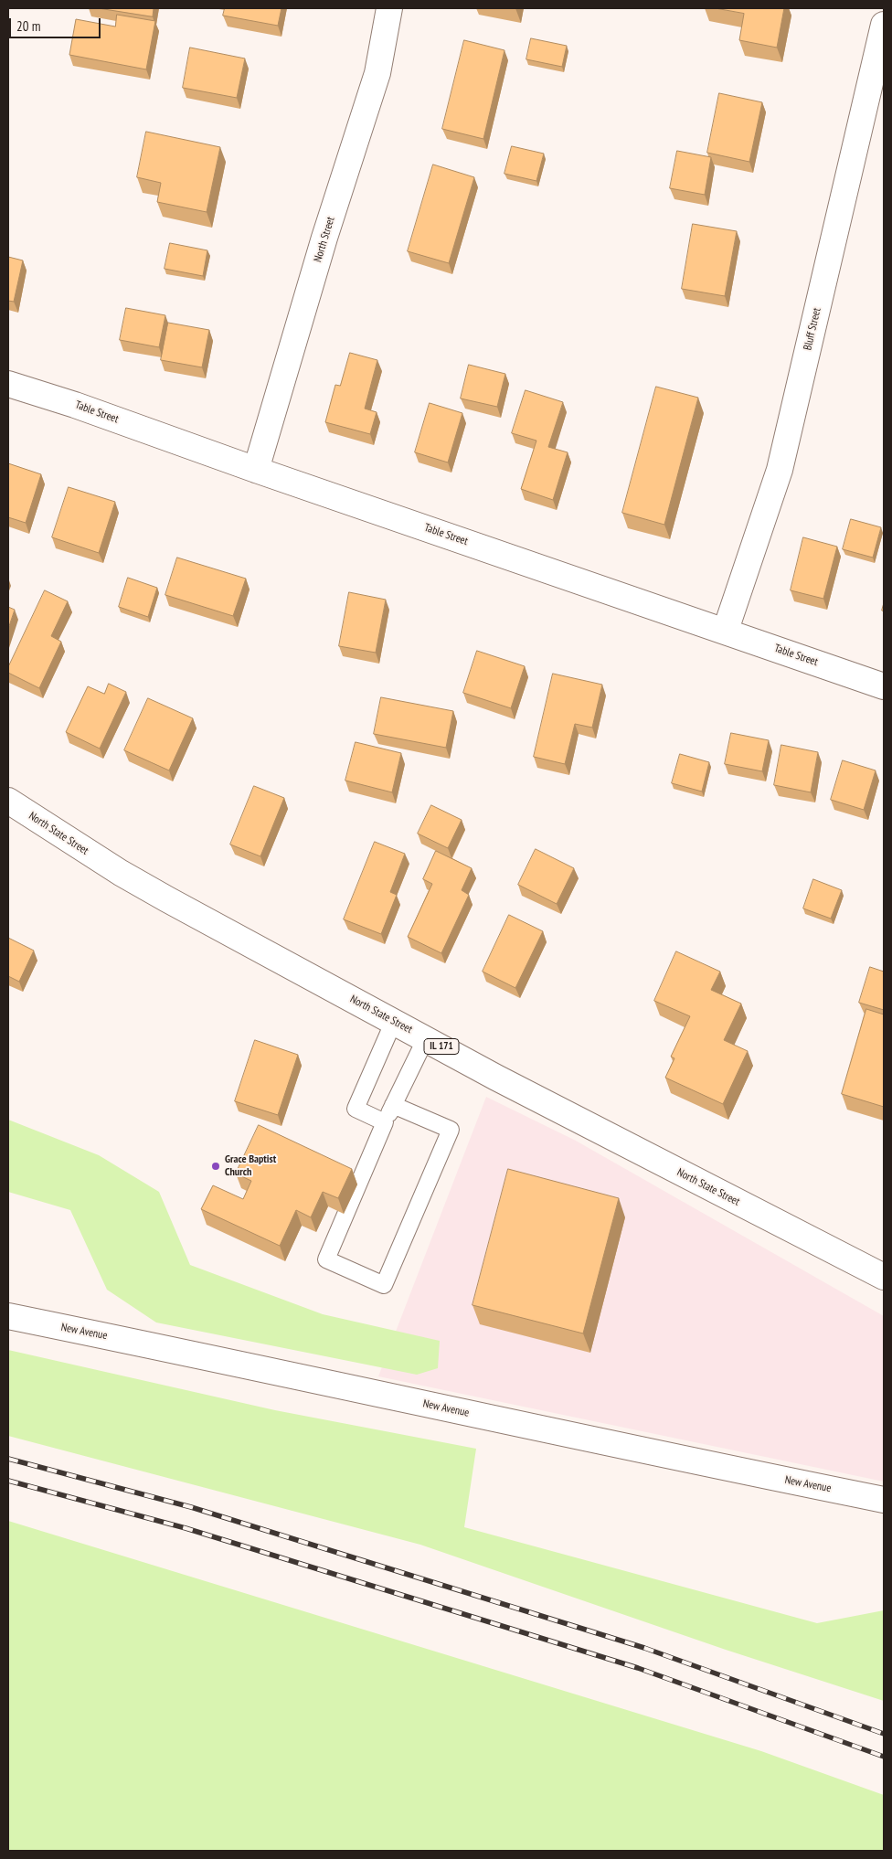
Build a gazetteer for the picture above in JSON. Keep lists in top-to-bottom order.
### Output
{
  "streets": {
    "street": [
      "North Street",
      "Bluff Street",
      "Table Street",
      "North State Street",
      "IL 171",
      "New Avenue"
    ]
  },
  "crossings": [
    ["North Street", "Table Street"],
    ["Bluff Street", "Table Street"]
  ],
  "places": ["Grace Baptist Church"],
  "scale_bar": "20 m"
}
